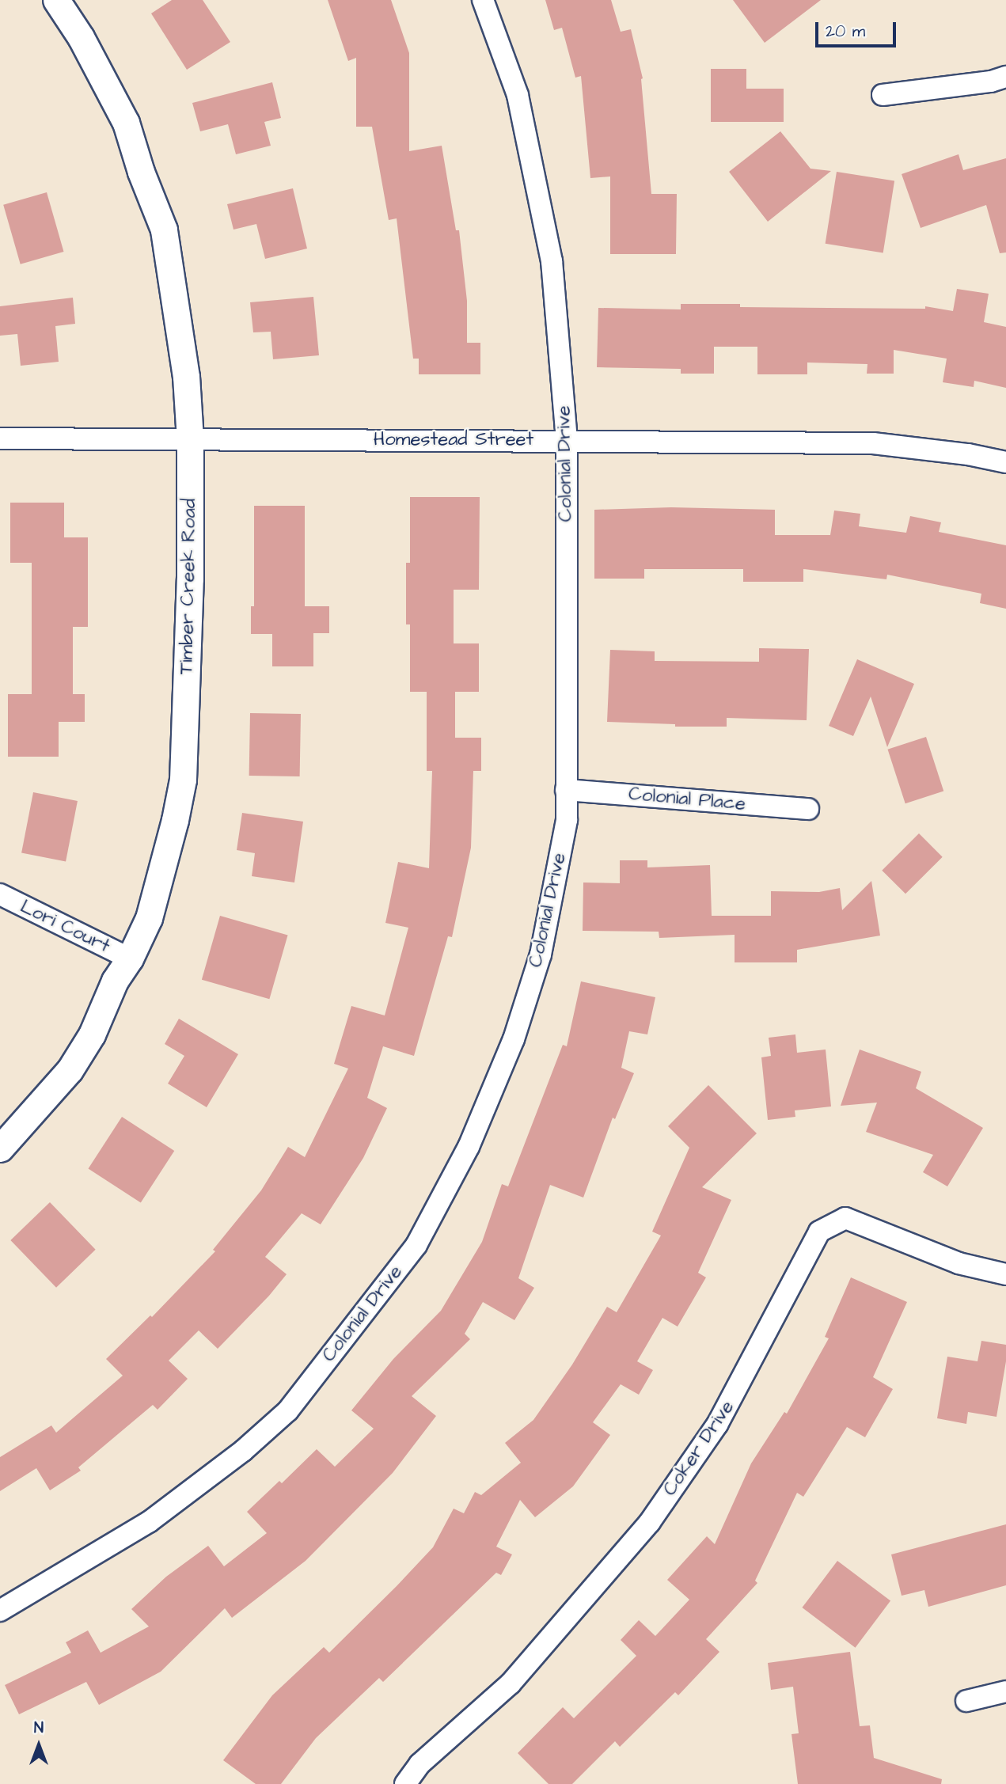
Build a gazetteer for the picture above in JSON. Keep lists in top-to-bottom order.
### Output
{
  "streets": {
    "street": [
      "Homestead Street",
      "Colonial Drive",
      "Timber Creek Road",
      "Colonial Place",
      "Lori Court",
      "Coker Drive"
    ]
  },
  "crossings": [
    ["Homestead Street", "Colonial Drive"],
    ["Homestead Street", "Timber Creek Road"],
    ["Colonial Drive", "Colonial Place"],
    ["Timber Creek Road", "Lori Court"]
  ],
  "scale_bar": "20 m",
  "north": "top"
}
